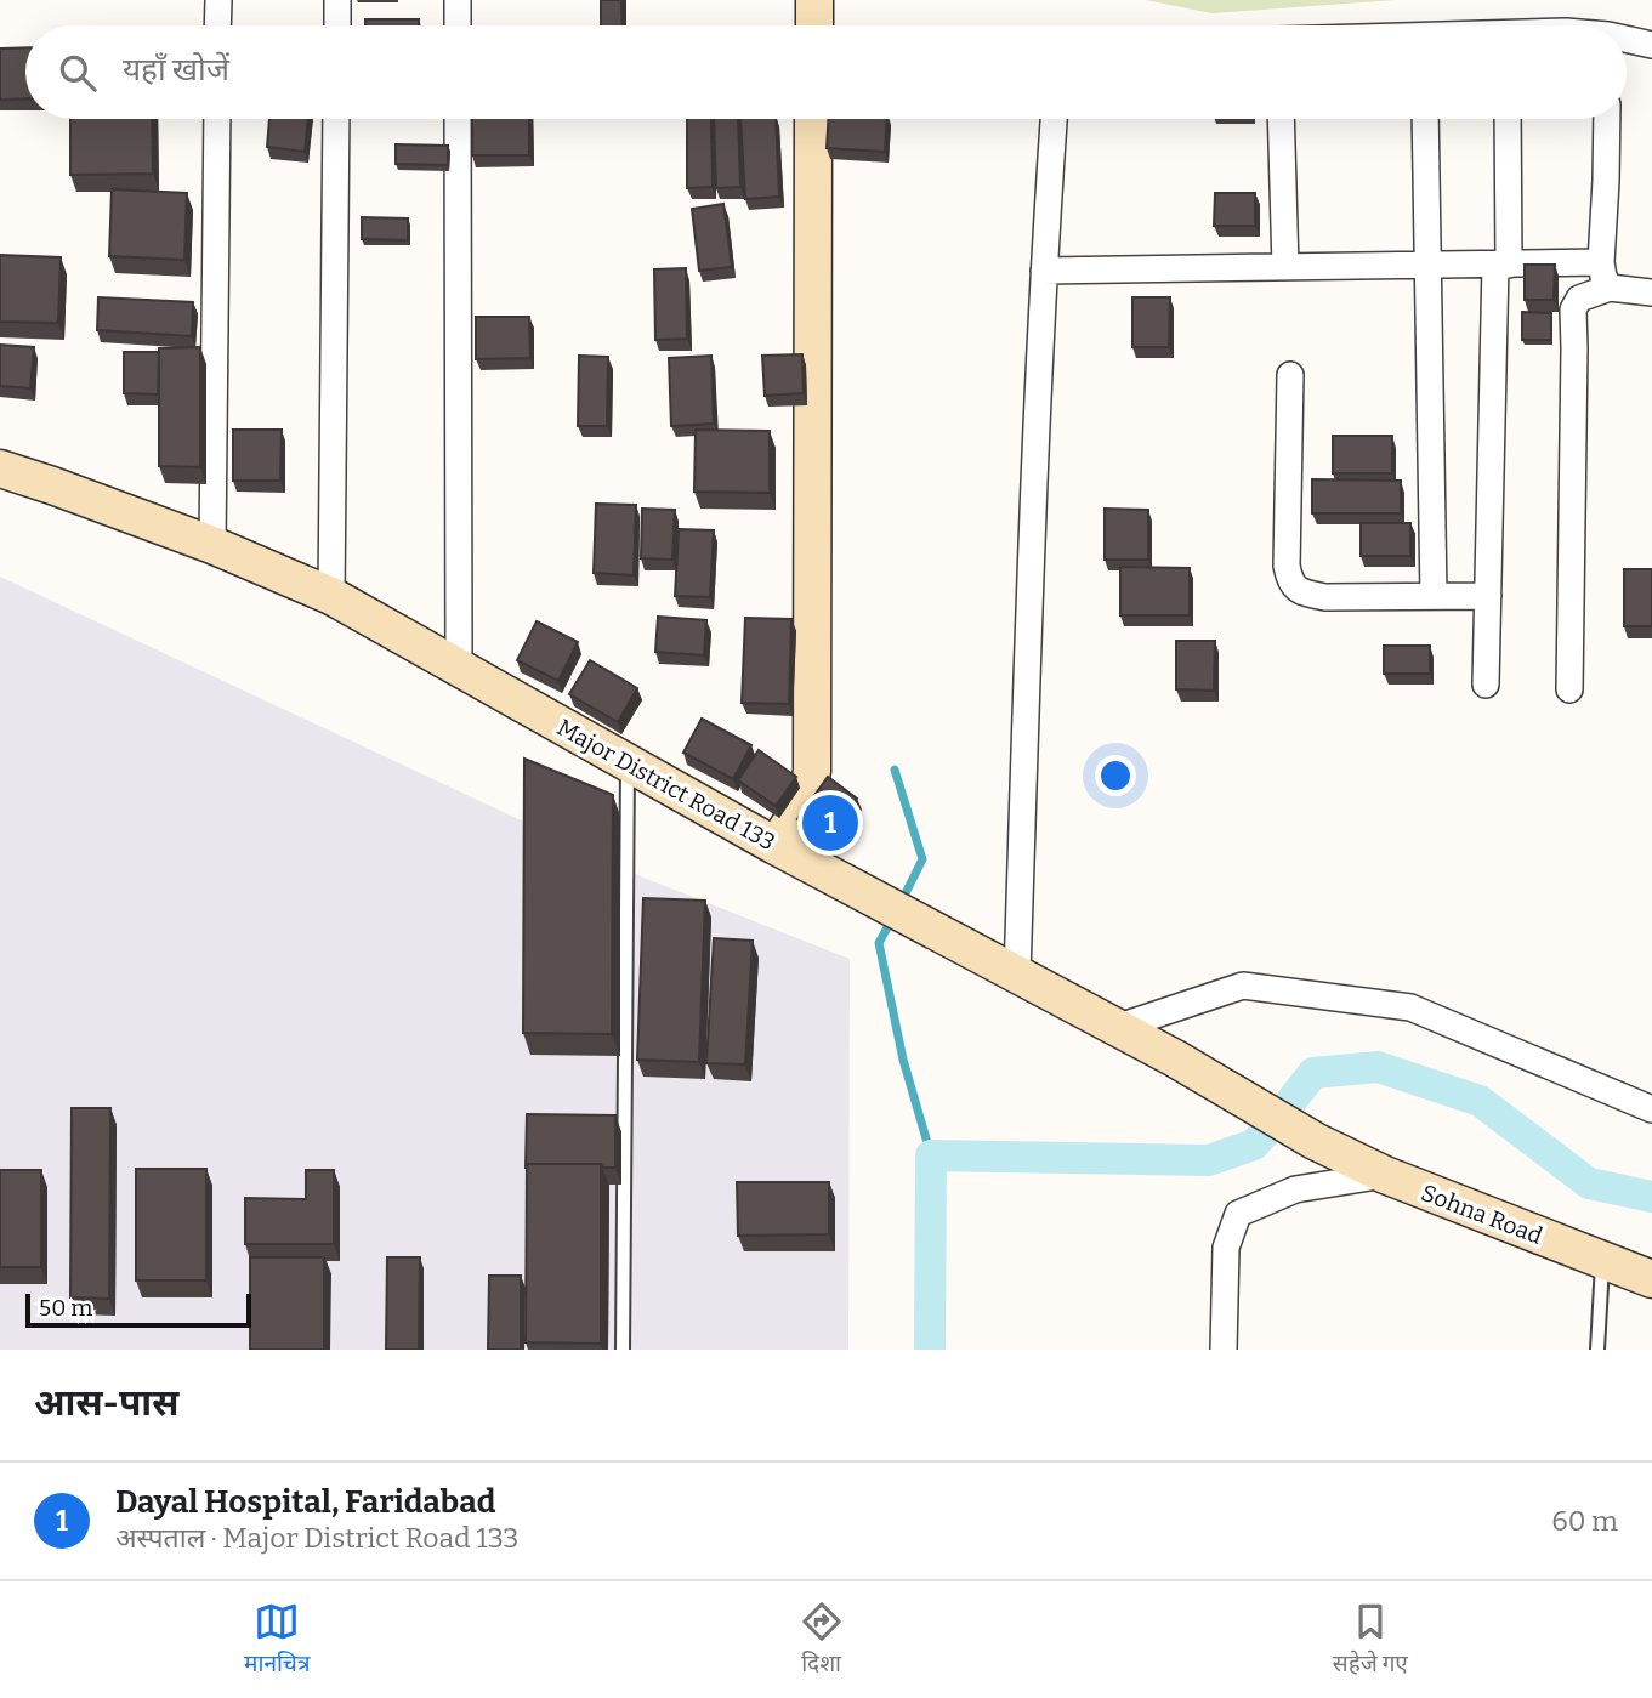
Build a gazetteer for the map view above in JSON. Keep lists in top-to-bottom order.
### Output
{
  "streets": {
    "main road": ["Major District Road 133", "Sohna Road"]
  },
  "crossings": [
    ["Major District Road 133", "Sohna Road"]
  ],
  "scale_bar": "50 m",
  "page": {
    "search": "यहाँ खोजें",
    "pins": "1",
    "scale": "50 m",
    "heading": "आस-पास",
    "list": [
      {
        "mark": "1",
        "name": "Dayal Hospital, Faridabad",
        "note": "अस्पताल · Major District Road 133",
        "value": "60 m"
      }
    ],
    "nav": ["मानचित्र", "दिशा", "सहेजे गए"]
  }
}
